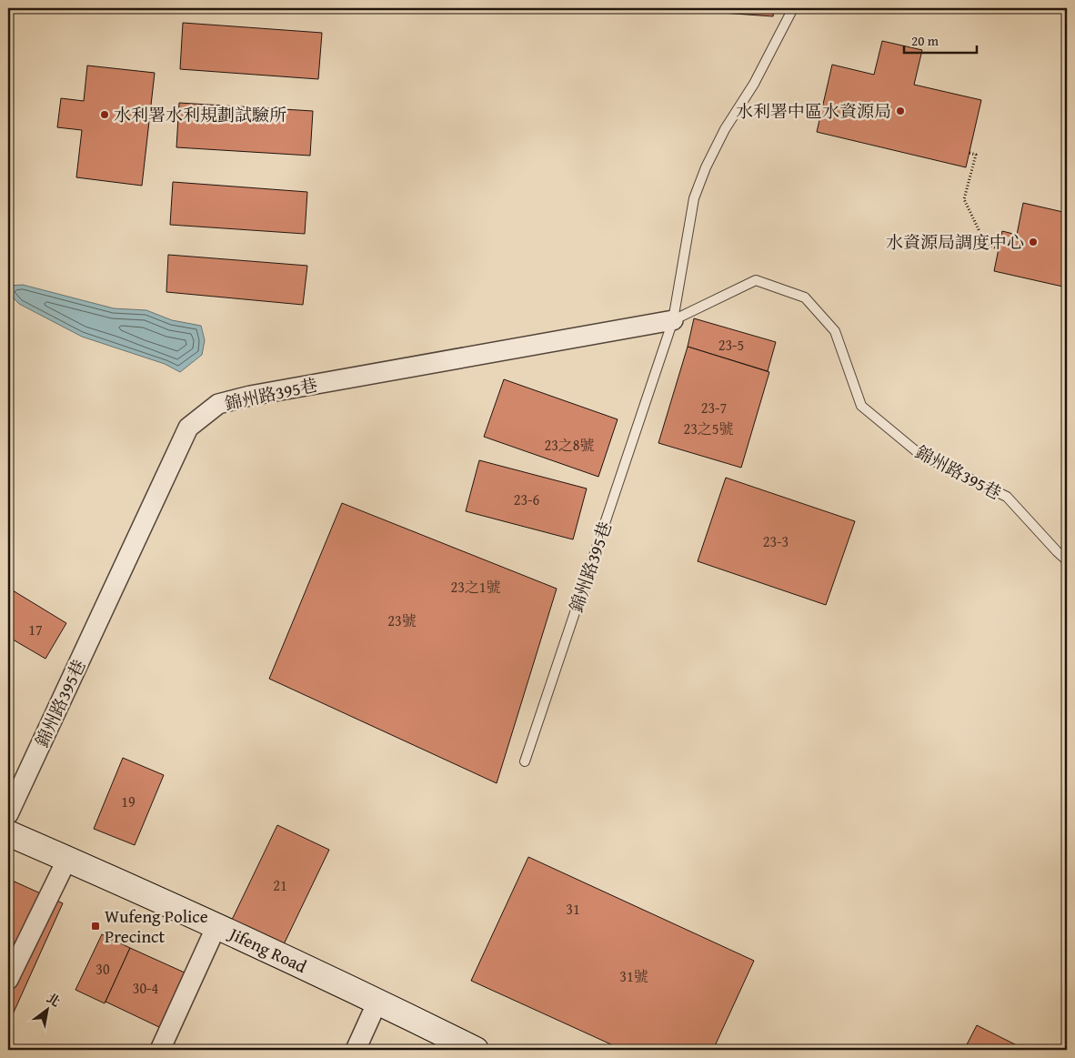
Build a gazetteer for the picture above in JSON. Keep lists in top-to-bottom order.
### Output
{
  "streets": {
    "street": ["錦州路395巷", "Jifeng Road"]
  },
  "places": {
    "other": ["水利署中區水資源局", "水利署水利規劃試驗所", "水資源局調度中心"],
    "transit": ["Wufeng Police Precinct"]
  },
  "house_numbers": [
    "23-5",
    "23-7",
    "23之5號",
    "23之8號",
    "23-6",
    "23-3",
    "23之1號",
    "23號",
    "17",
    "19",
    "21",
    "31",
    "30",
    "31號",
    "30-4"
  ],
  "scale_bar": "20 m",
  "north": "top right"
}
